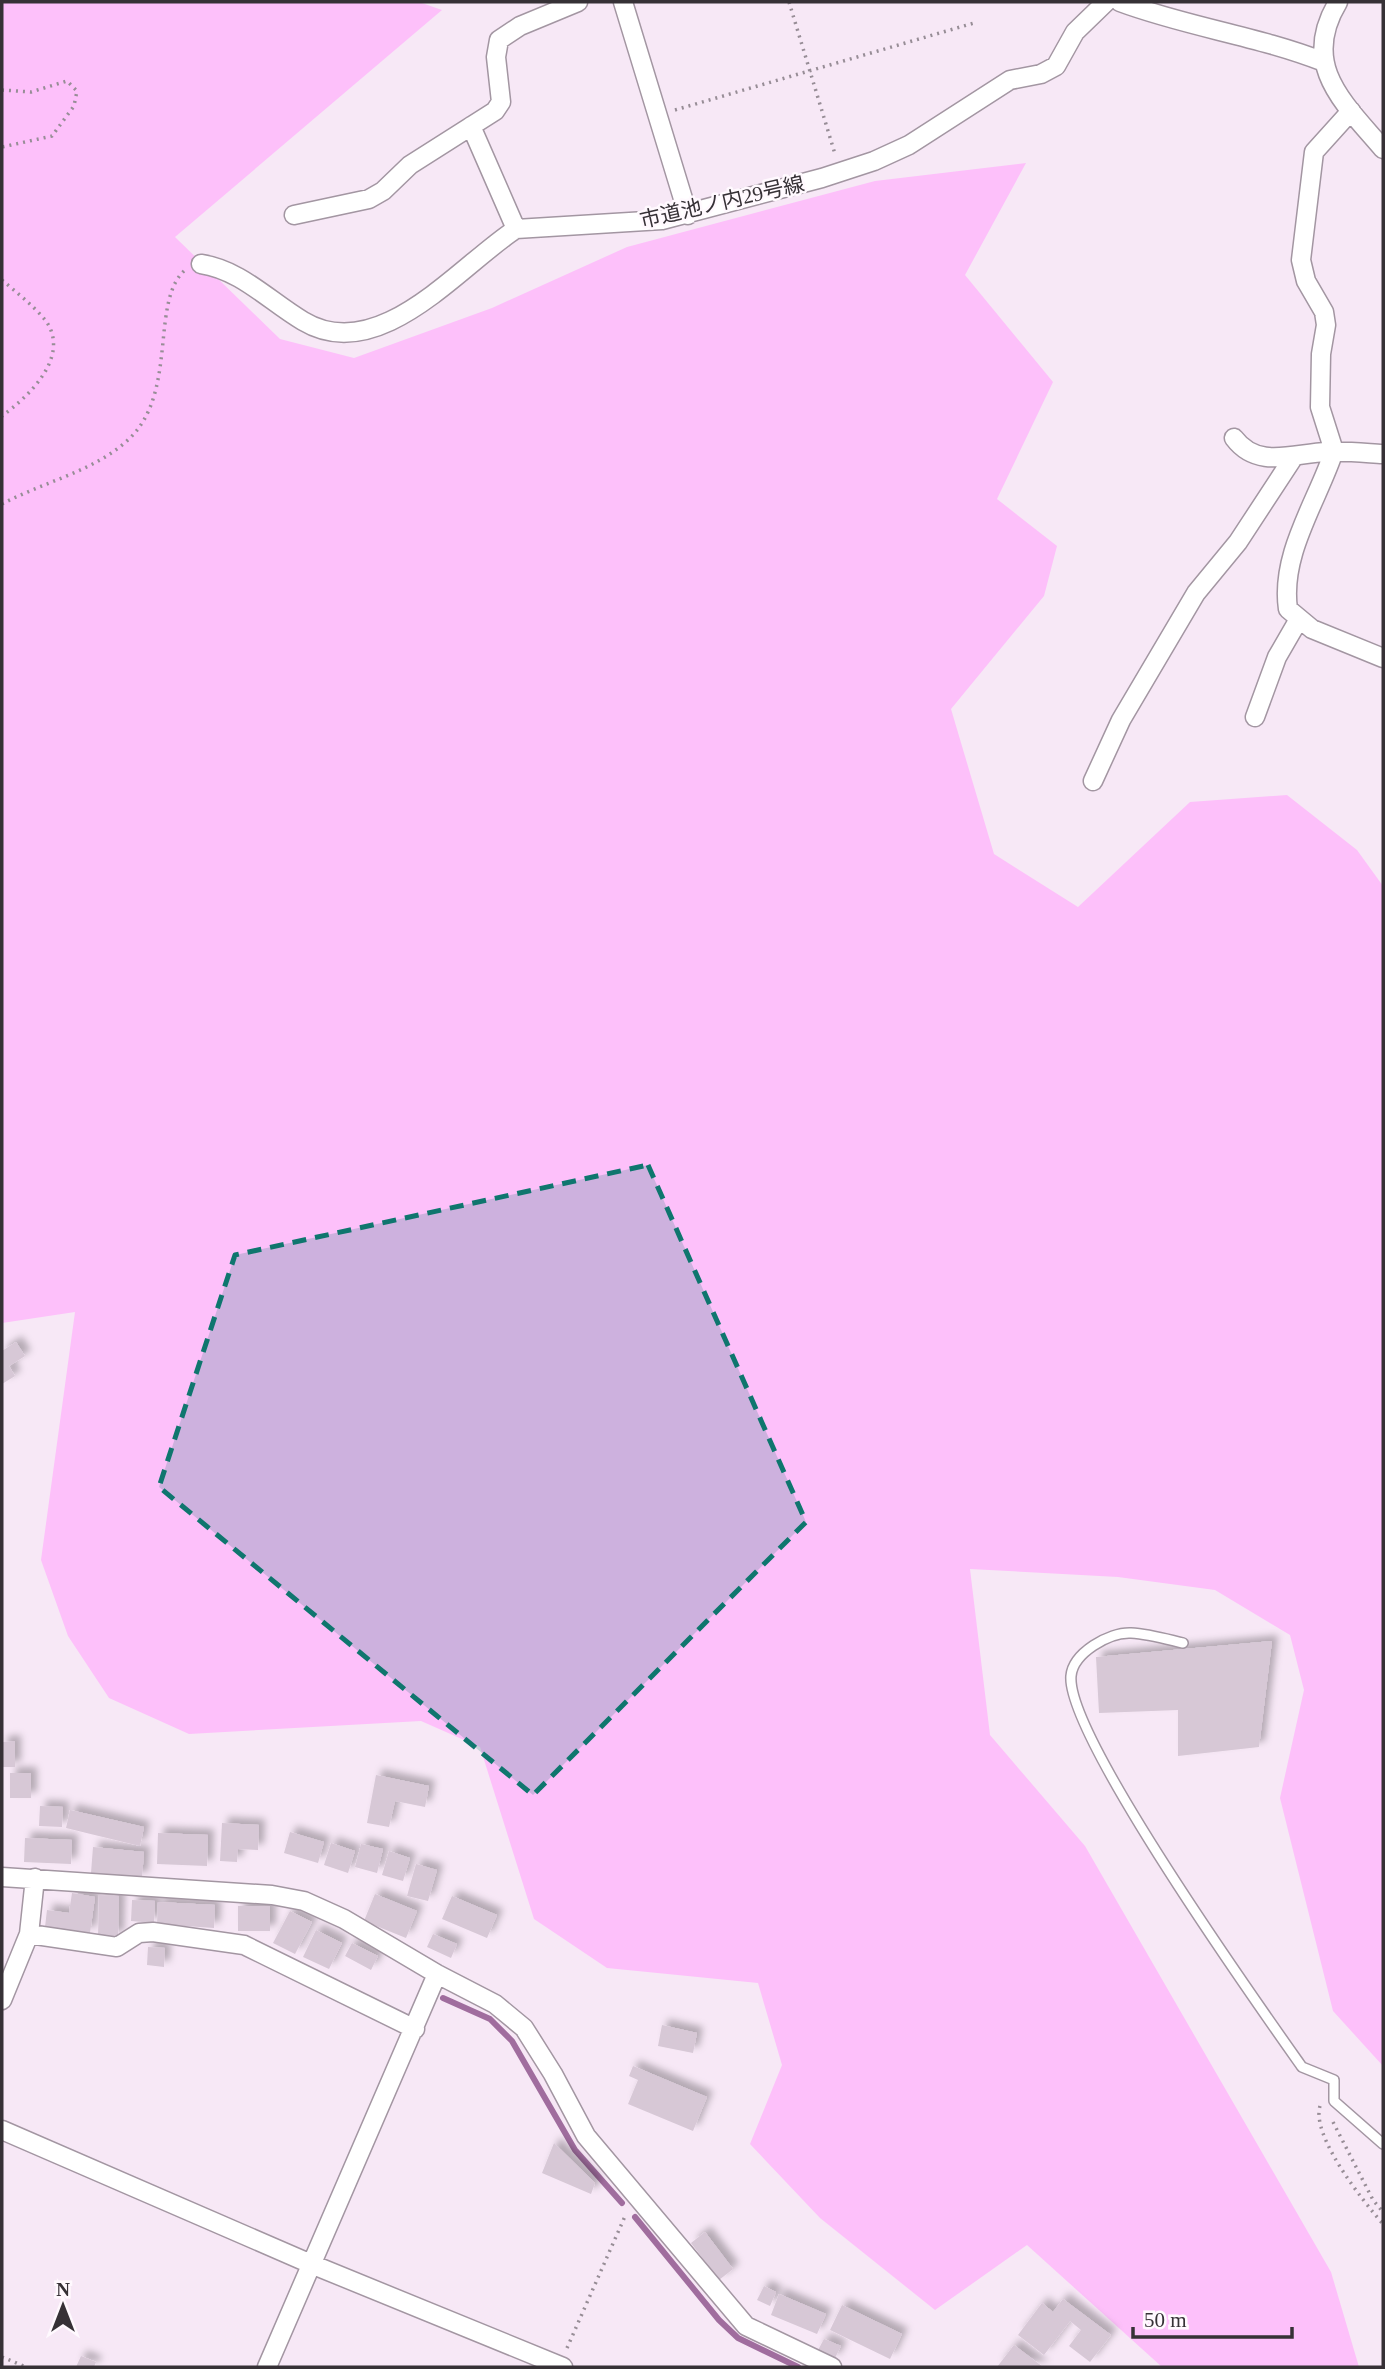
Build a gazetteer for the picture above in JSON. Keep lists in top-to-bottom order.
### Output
{
  "streets": {
    "street": ["市道池ノ内29号線"]
  },
  "scale_bar": "50 m",
  "north": "top"
}
